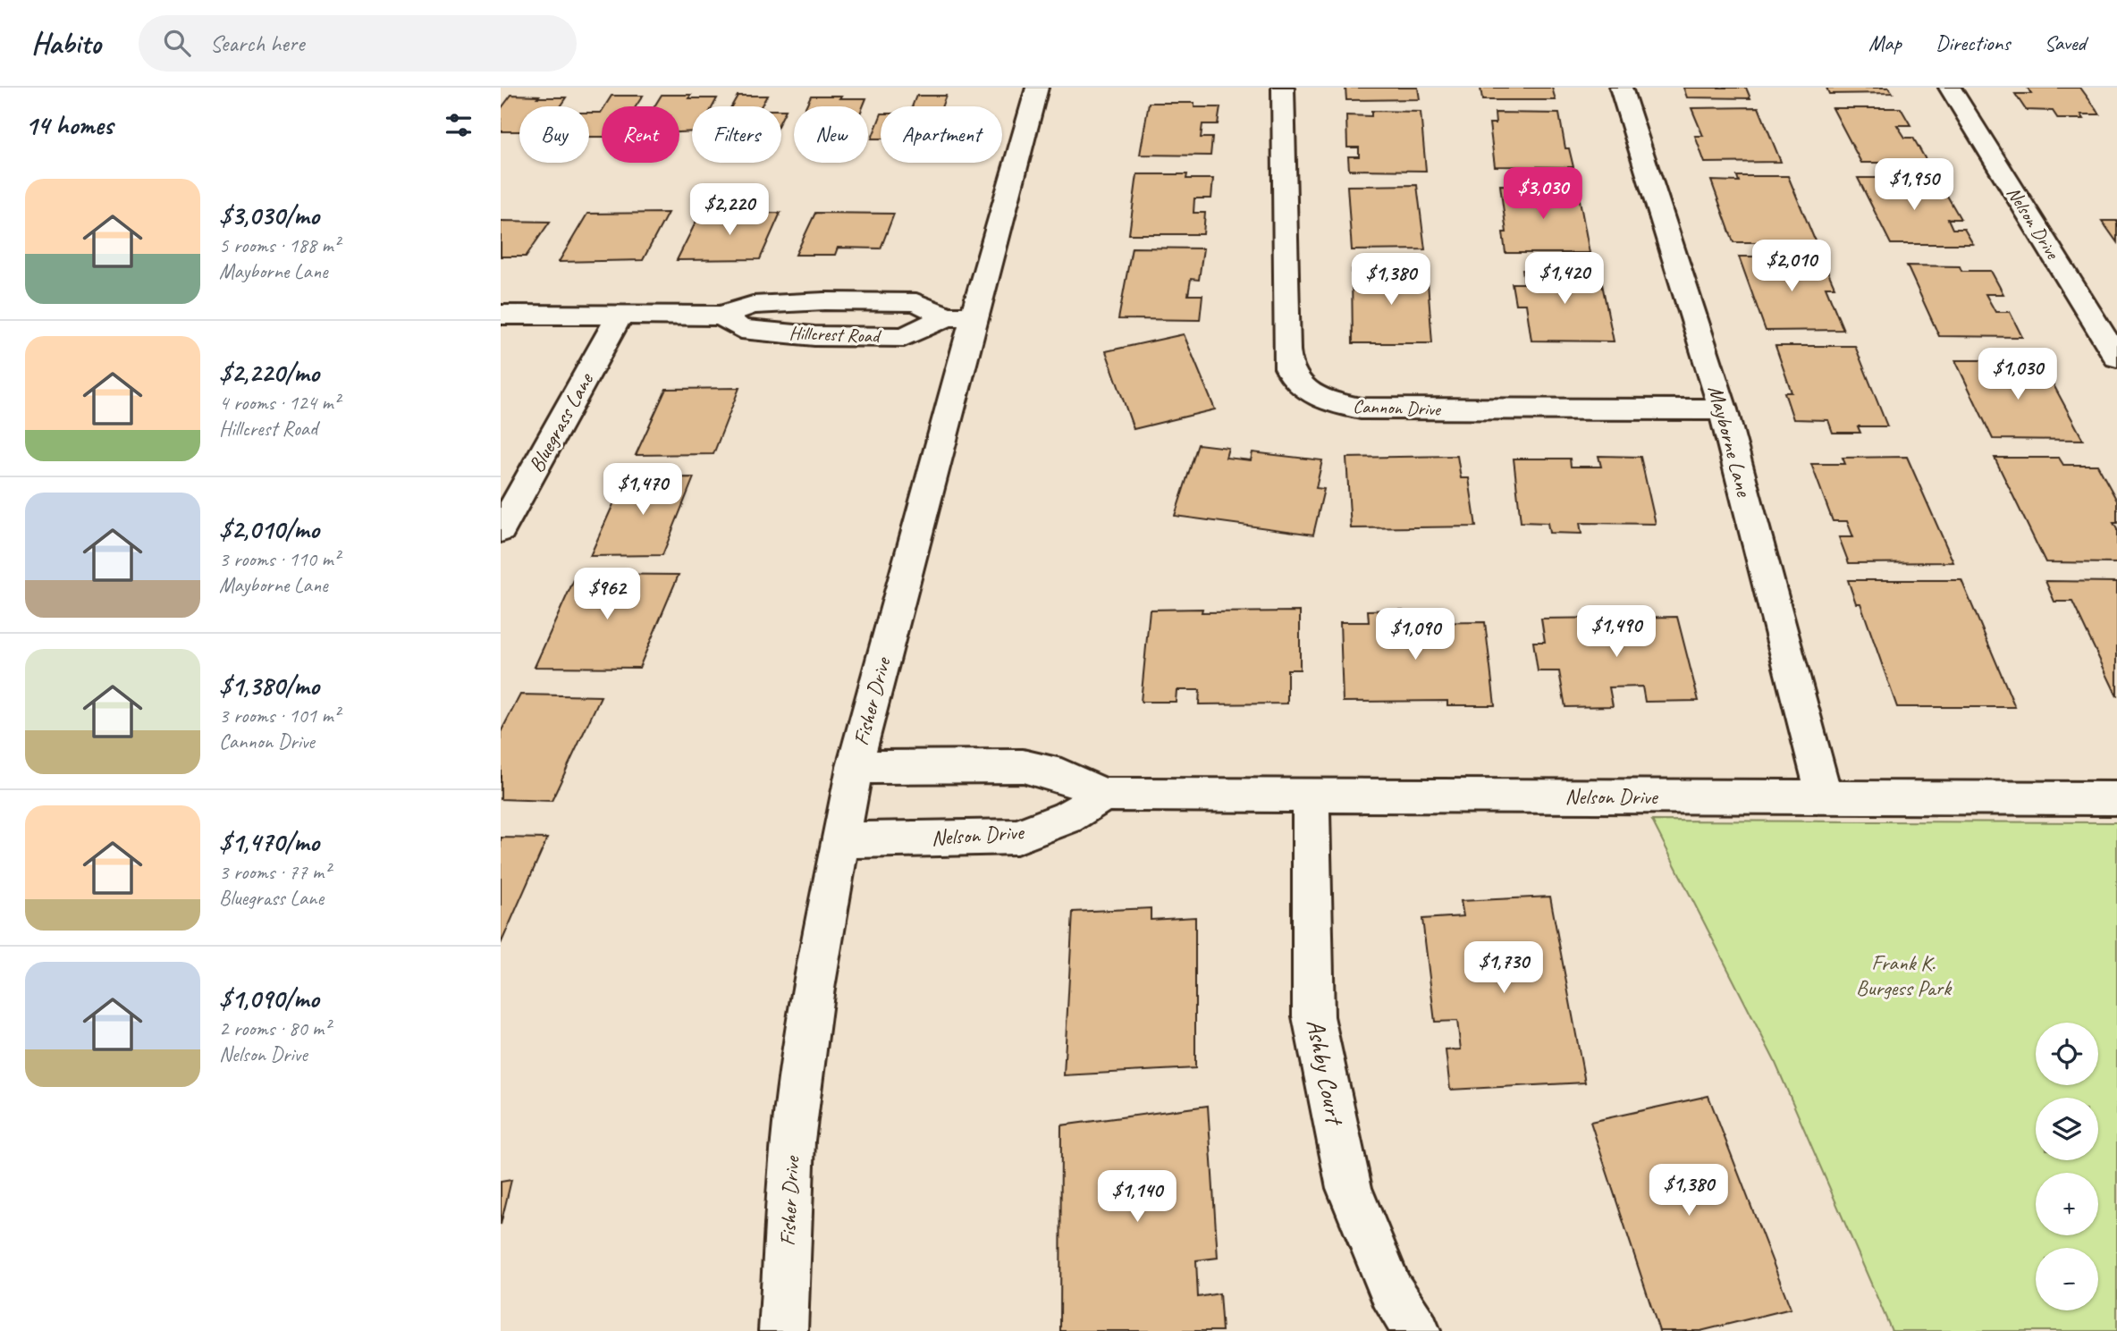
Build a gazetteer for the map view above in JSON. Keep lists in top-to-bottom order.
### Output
{
  "streets": {
    "street": [
      "Nelson Drive",
      "Hillcrest Road",
      "Cannon Drive",
      "Bluegrass Lane",
      "Mayborne Lane",
      "Fisher Drive",
      "Ashby Court"
    ]
  },
  "crossings": [
    ["Nelson Drive", "Mayborne Lane"],
    ["Nelson Drive", "Fisher Drive"],
    ["Nelson Drive", "Ashby Court"],
    ["Hillcrest Road", "Bluegrass Lane"],
    ["Hillcrest Road", "Fisher Drive"],
    ["Cannon Drive", "Mayborne Lane"]
  ],
  "parks": ["Frank K. Burgess Park"],
  "page": {
    "header": "Habito",
    "search": "Search here",
    "nav": ["Map", "Directions", "Saved"],
    "heading": "14 homes",
    "chip": [
      "Buy",
      "Rent",
      "Filters",
      "New",
      "Apartment"
    ],
    "price": [
      "$1,950",
      "$3,030",
      "$2,220",
      "$2,010",
      "$1,420",
      "$1,380",
      "$1,030",
      "$1,470",
      "$962",
      "$1,490",
      "$1,090",
      "$1,730",
      "$1,380",
      "$1,140"
    ],
    "list": [
      {
        "name": "$3,030/mo",
        "note": "5 rooms · 188 m² · Mayborne Lane"
      },
      {
        "name": "$2,220/mo",
        "note": "4 rooms · 124 m² · Hillcrest Road"
      },
      {
        "name": "$2,010/mo",
        "note": "3 rooms · 110 m² · Mayborne Lane"
      },
      {
        "name": "$1,380/mo",
        "note": "3 rooms · 101 m² · Cannon Drive"
      },
      {
        "name": "$1,470/mo",
        "note": "3 rooms · 77 m² · Bluegrass Lane"
      },
      {
        "name": "$1,090/mo",
        "note": "2 rooms · 80 m² · Nelson Drive"
      }
    ],
    "map_buttons": ["+", "−"]
  }
}
